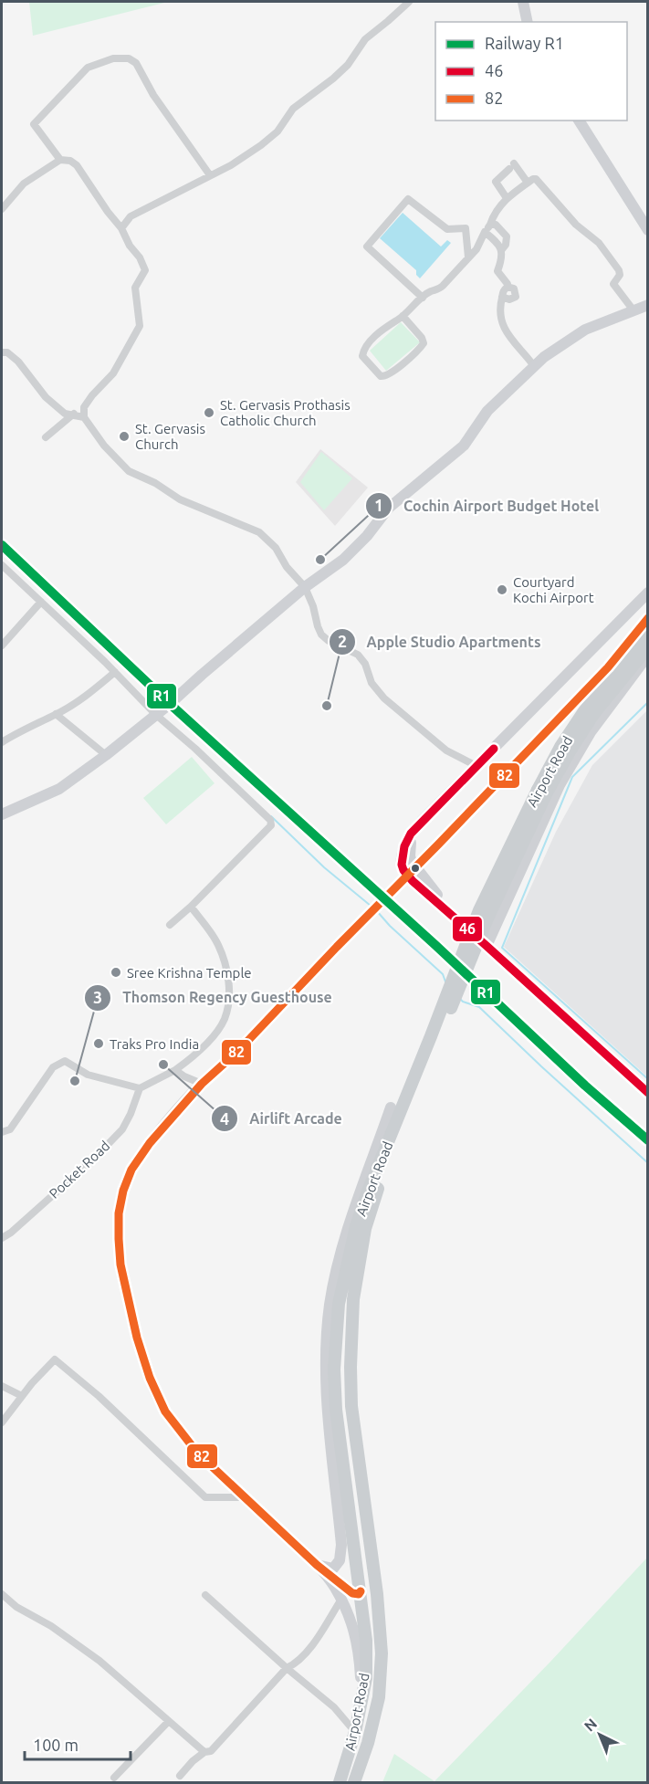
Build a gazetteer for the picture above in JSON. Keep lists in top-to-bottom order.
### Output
{
  "streets": {
    "main road": ["Airport Road"],
    "street": ["Pocket Road"]
  },
  "places": [
    "St. Gervasis Prothasis Catholic Church",
    "St. Gervasis Church",
    "Cochin Airport Budget Hotel",
    "Courtyard Kochi Airport",
    "Apple Studio Apartments",
    "Sree Krishna Temple",
    "Traks Pro India",
    "Airlift Arcade",
    "Thomson Regency Guesthouse"
  ],
  "lines": ["rail line R1", "transit line 82", "transit line 46"],
  "legend": ["Railway R1", "46", "82"],
  "scale_bar": "100 m",
  "north": "top left"
}
